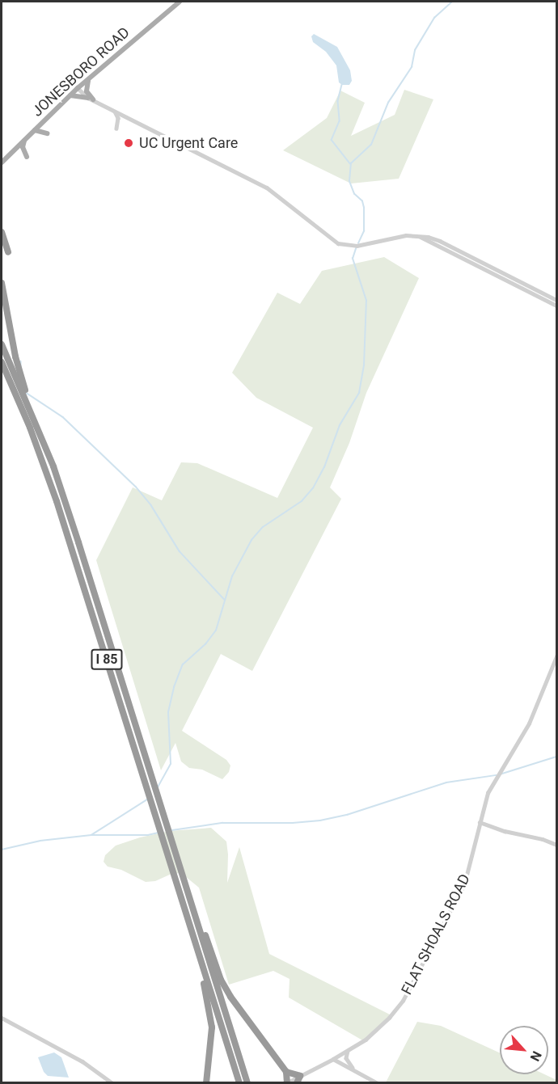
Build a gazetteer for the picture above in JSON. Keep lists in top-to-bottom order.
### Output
{
  "streets": {
    "highway": ["I 85"],
    "main road": ["JONESBORO ROAD"],
    "street": ["FLAT SHOALS ROAD"]
  },
  "places": ["UC Urgent Care"],
  "north": "bottom right"
}
